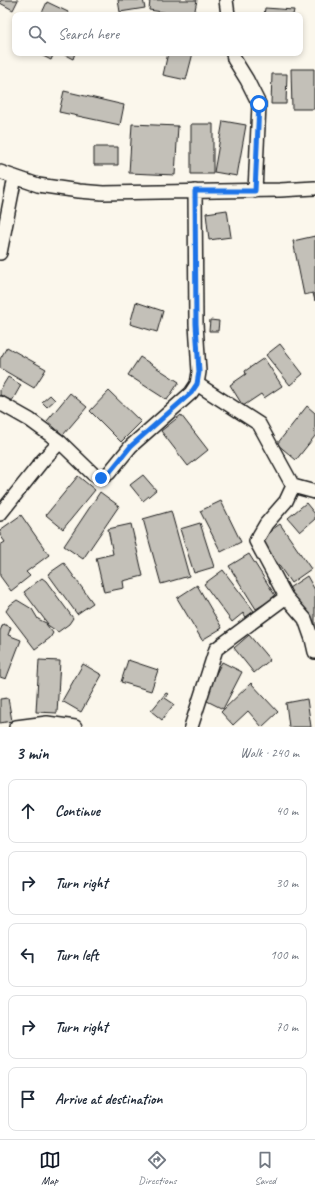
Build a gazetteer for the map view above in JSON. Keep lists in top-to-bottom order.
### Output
{
  "page": {
    "search": "Search here",
    "heading": ["3 min", "Walk · 240 m"],
    "list": [
      ["Continue", "40 m"],
      ["Turn right", "30 m"],
      ["Turn left", "100 m"],
      ["Turn right", "70 m"],
      "Arrive at destination"
    ],
    "nav": ["Map", "Directions", "Saved"]
  }
}
